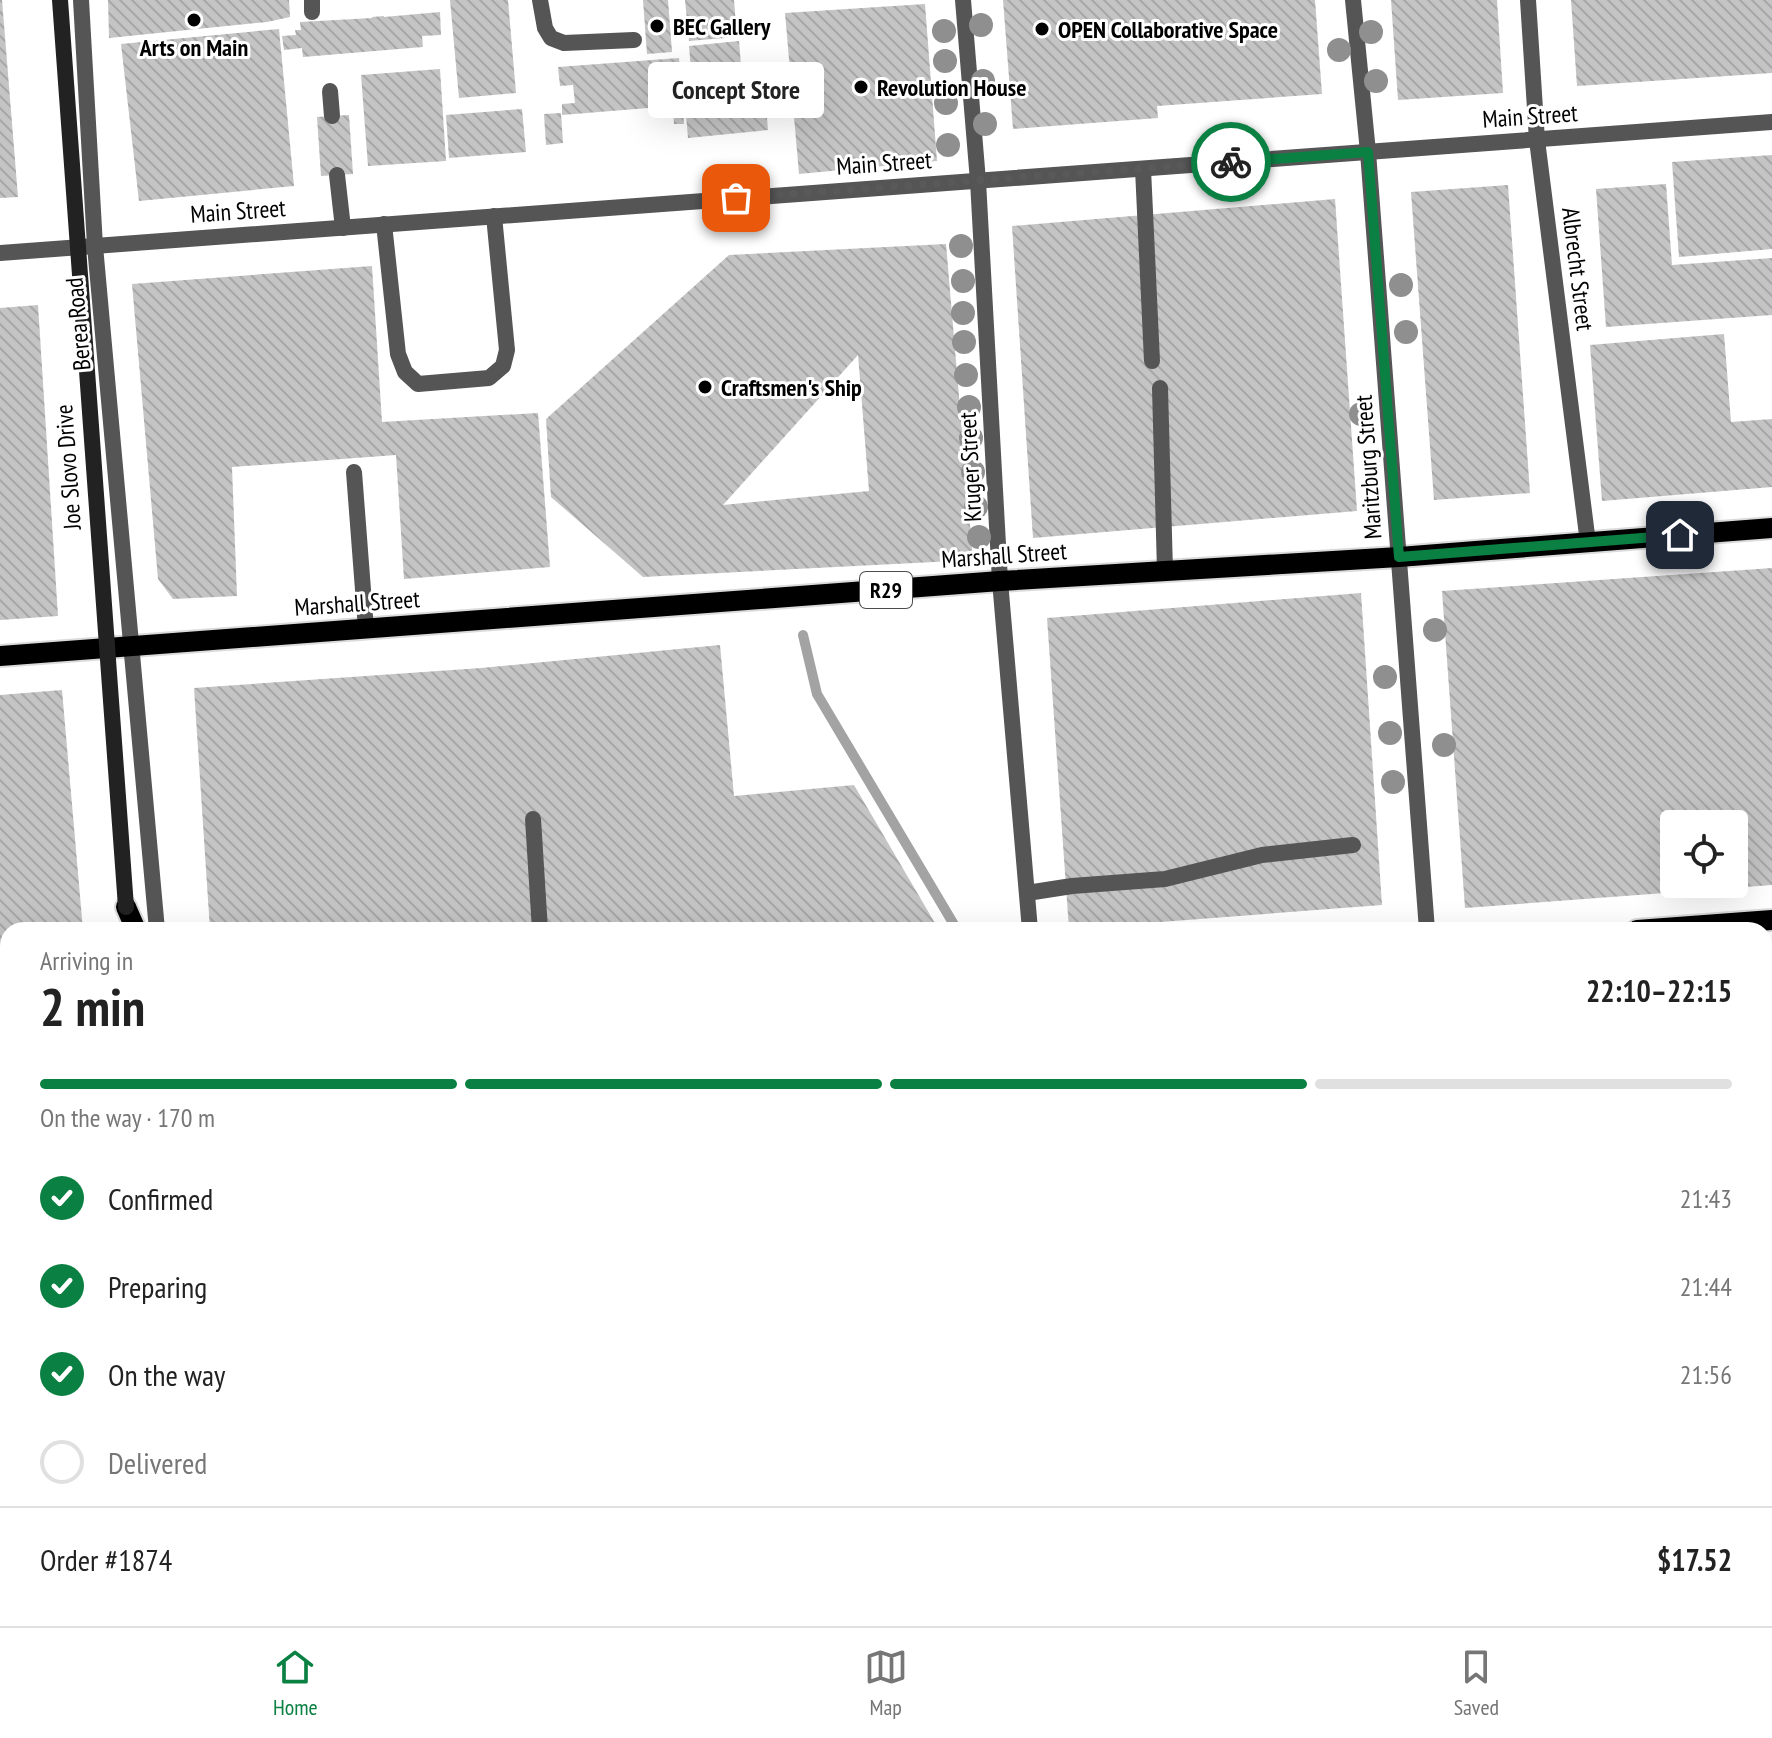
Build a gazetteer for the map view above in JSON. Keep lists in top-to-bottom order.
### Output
{
  "streets": {
    "main road": ["Joe Slovo Drive", "Marshall Street", "R29"],
    "street": [
      "Main Street",
      "Albrecht Street",
      "Berea Road",
      "Kruger Street",
      "Maritzburg Street"
    ]
  },
  "crossings": [
    ["Main Street", "Albrecht Street"],
    ["Main Street", "Berea Road"],
    ["Main Street", "Kruger Street"],
    ["Main Street", "Maritzburg Street"],
    ["Albrecht Street", "Marshall Street"],
    ["Berea Road", "Marshall Street"],
    ["Kruger Street", "Marshall Street"],
    ["Maritzburg Street", "Marshall Street"]
  ],
  "places": [
    "Arts on Main",
    "BEC Gallery",
    "OPEN Collaborative Space",
    "Revolution House",
    "Concept Store",
    "Craftsmen's Ship"
  ],
  "page": {
    "bubble": "Concept Store",
    "heading": ["2 min", "Arriving in", "22:10–22:15"],
    "panel": ["Order #1874", "$17.52"],
    "bar": "On the way · 170 m",
    "list": [
      ["Confirmed", "21:43"],
      ["Preparing", "21:44"],
      ["On the way", "21:56"],
      "Delivered"
    ],
    "tabs": ["Home", "Map", "Saved"]
  }
}
